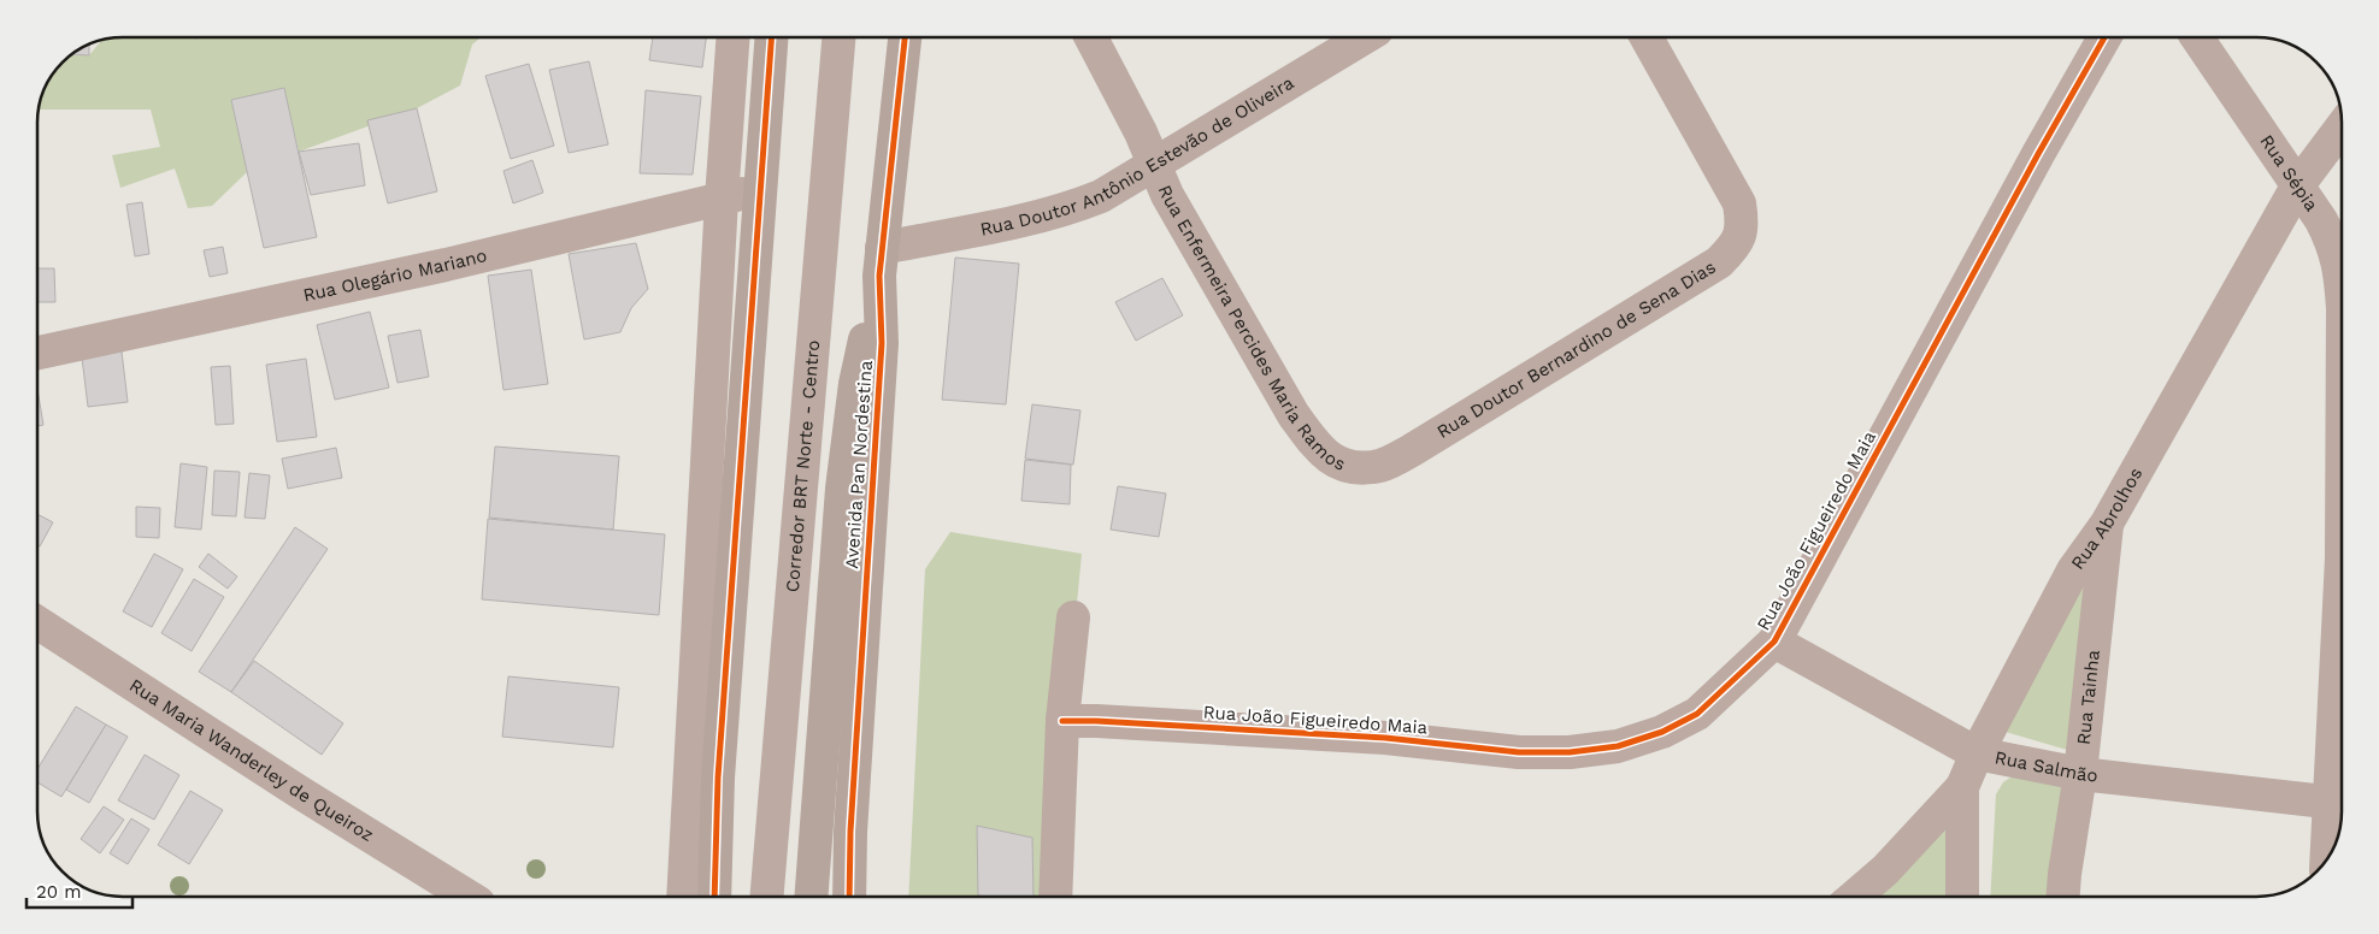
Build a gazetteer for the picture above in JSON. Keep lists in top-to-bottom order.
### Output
{
  "streets": {
    "highway": ["Avenida Pan Nordestina"],
    "street": [
      "Rua Doutor Antônio Estevão de Oliveira",
      "Rua Sépia",
      "Rua Olegário Mariano",
      "Rua Enfermeira Percides Maria Ramos",
      "Rua Doutor Bernardino de Sena Dias",
      "Corredor BRT Norte - Centro",
      "Rua Abrolhos",
      "Rua João Figueiredo Maia",
      "Rua Tainha",
      "Rua Maria Wanderley de Queiroz",
      "Rua Salmão"
    ]
  },
  "crossings": [
    ["Rua Doutor Antônio Estevão de Oliveira", "Rua Enfermeira Percides Maria Ramos"],
    ["Rua Doutor Antônio Estevão de Oliveira", "Avenida Pan Nordestina"],
    ["Rua Sépia", "Rua Abrolhos"],
    ["Rua Sépia", "Rua Salmão"],
    ["Rua Enfermeira Percides Maria Ramos", "Rua Doutor Bernardino de Sena Dias"],
    ["Rua Abrolhos", "Rua Tainha"],
    ["Rua Abrolhos", "Rua Salmão"],
    ["Rua João Figueiredo Maia", "Rua Salmão"],
    ["Rua Tainha", "Rua Salmão"]
  ],
  "scale_bar": "20 m"
}
